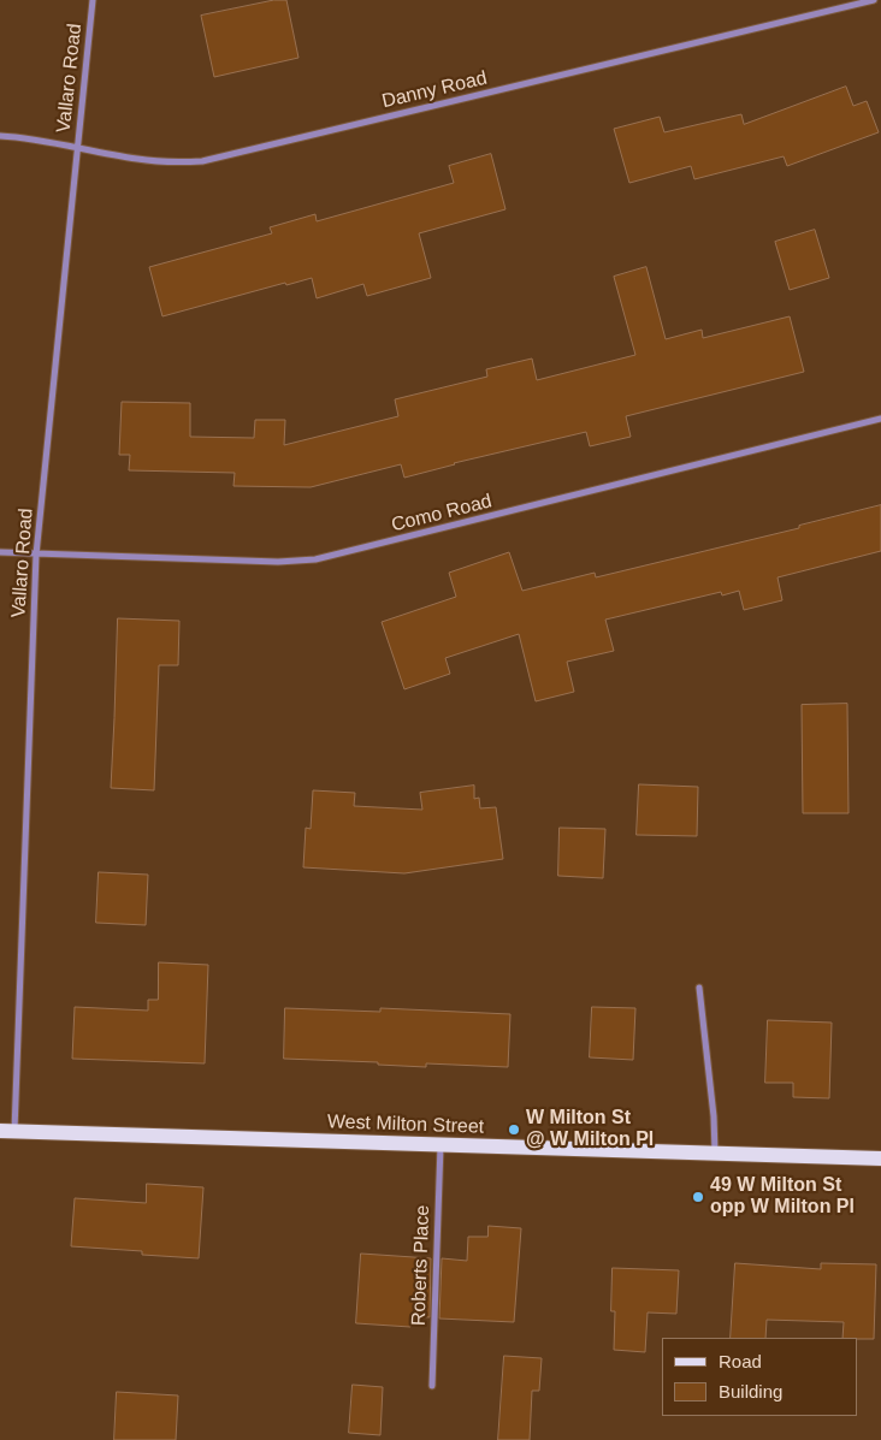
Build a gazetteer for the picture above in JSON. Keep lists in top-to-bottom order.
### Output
{
  "streets": {
    "main road": ["West Milton Street"],
    "street": [
      "Vallaro Road",
      "Danny Road",
      "Como Road",
      "Roberts Place"
    ]
  },
  "crossings": [
    ["Vallaro Road", "Danny Road"],
    ["Vallaro Road", "Como Road"],
    ["Vallaro Road", "West Milton Street"],
    ["West Milton Street", "Roberts Place"]
  ],
  "places": ["W Milton St @ W Milton Pl", "49 W Milton St opp W Milton Pl"],
  "legend": ["Road", "Building"]
}
